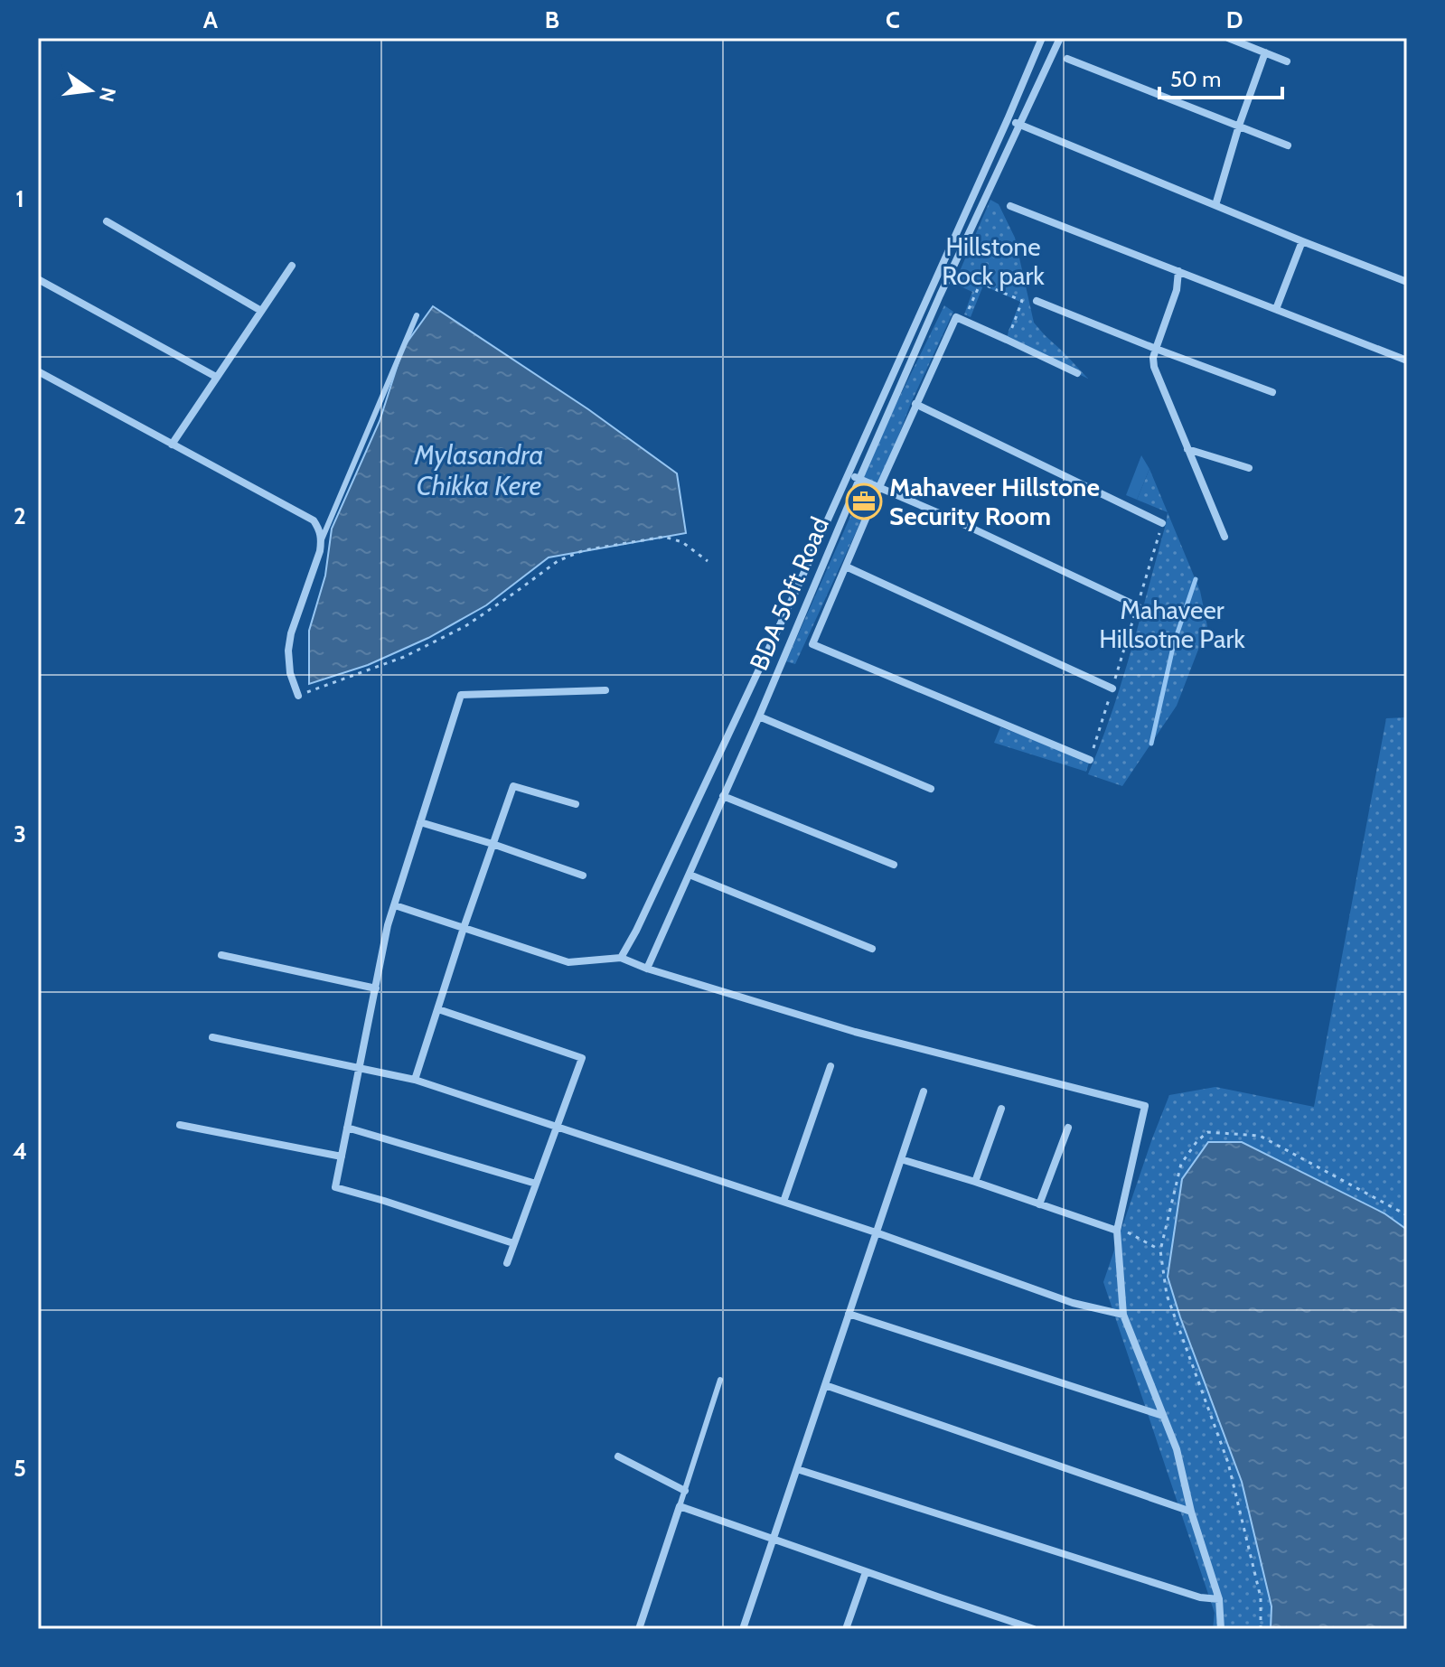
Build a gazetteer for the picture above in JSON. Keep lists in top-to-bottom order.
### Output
{
  "streets": {
    "street": ["BDA 50ft Road"]
  },
  "water": ["Mylasandra Chikka Kere"],
  "parks": ["Hillstone Rock park", "Mahaveer Hillsotne Park"],
  "places": {
    "office": ["Mahaveer Hillstone Security Room"]
  },
  "scale_bar": "50 m",
  "north": "right",
  "grid": {
    "columns": [
      "A",
      "B",
      "C",
      "D"
    ],
    "rows": [
      "1",
      "2",
      "3",
      "4",
      "5"
    ]
  }
}
